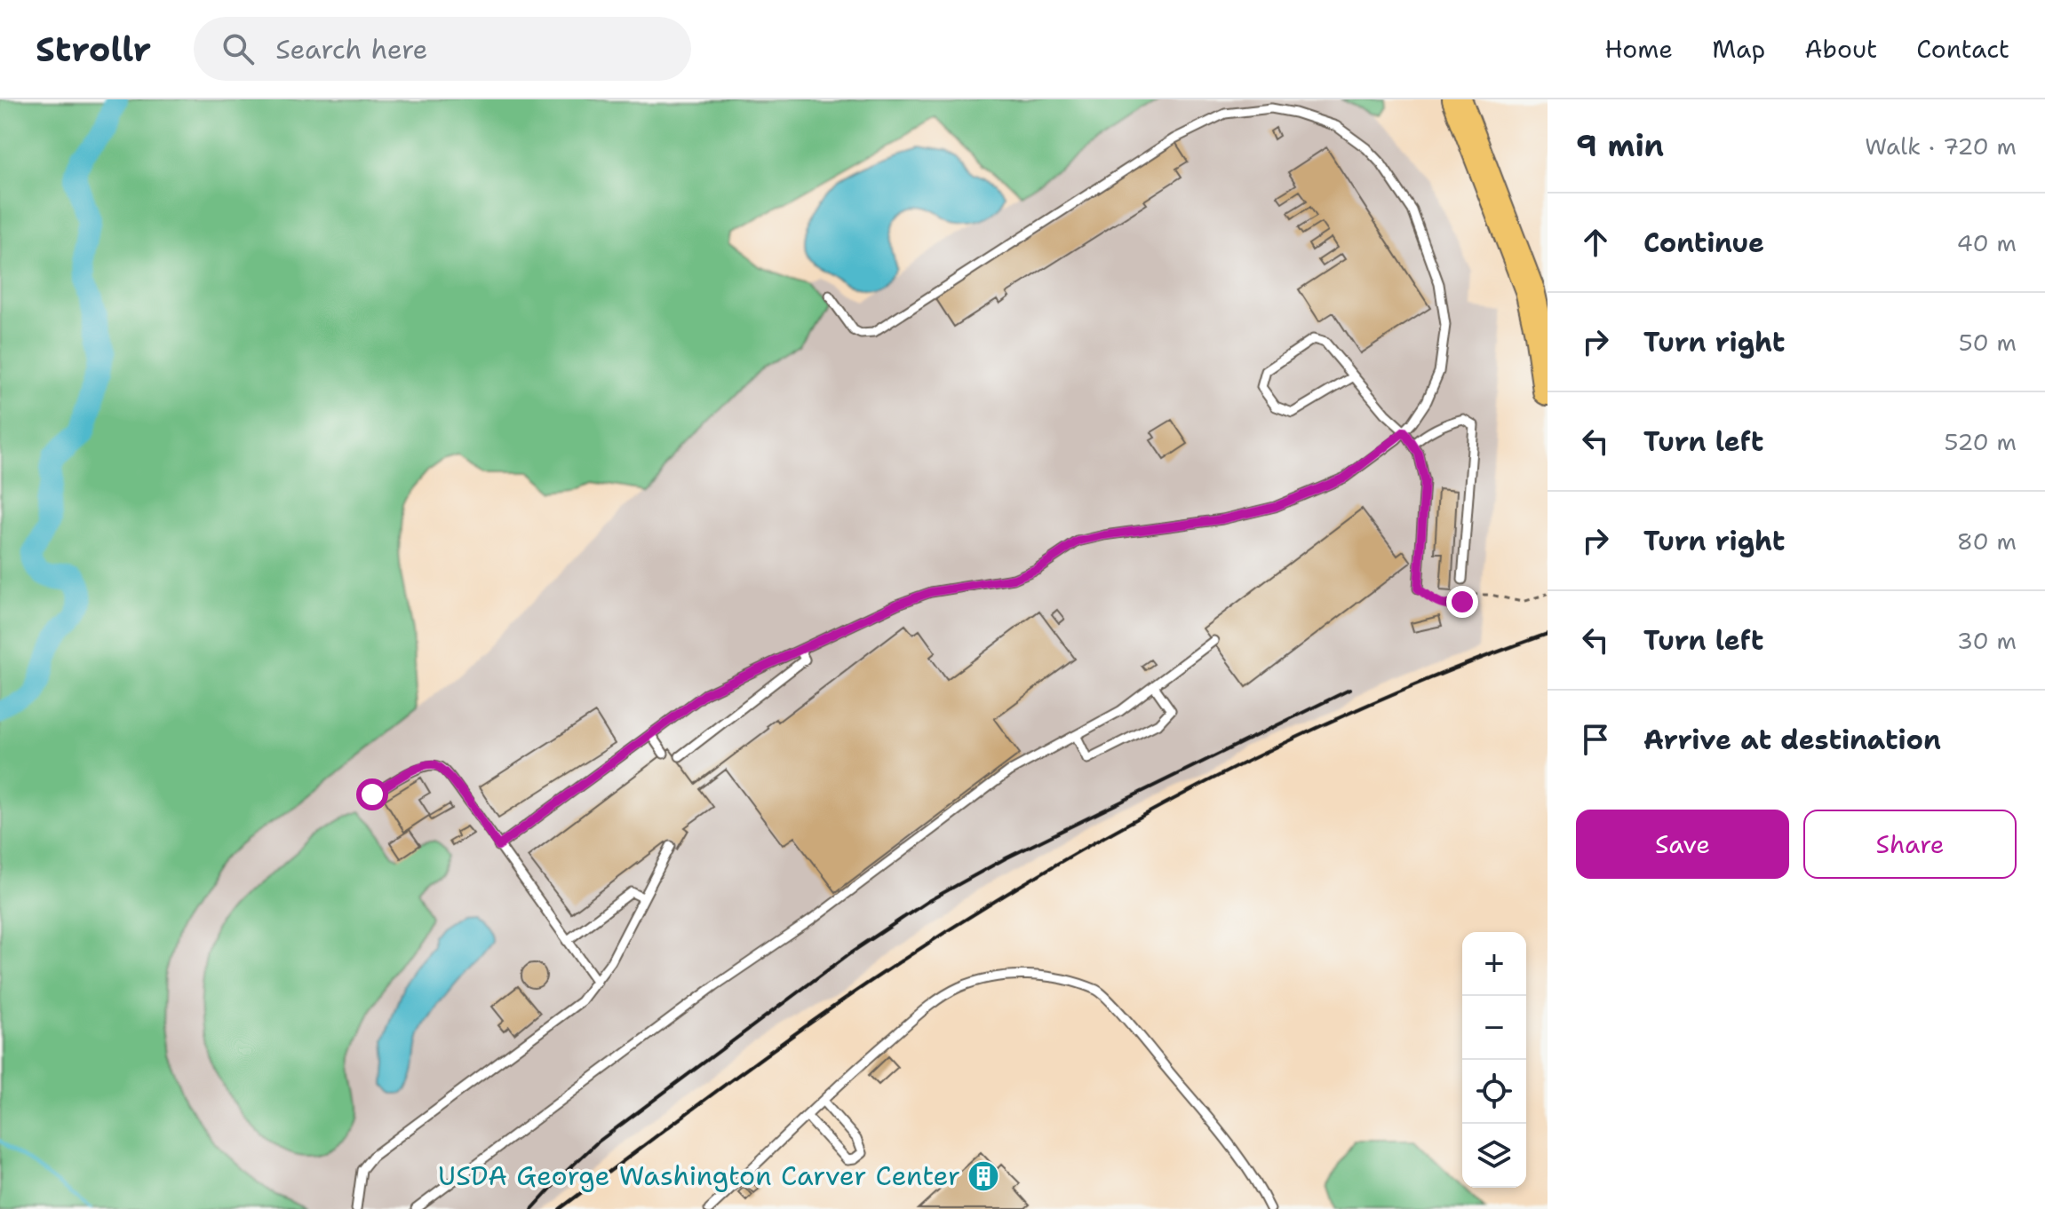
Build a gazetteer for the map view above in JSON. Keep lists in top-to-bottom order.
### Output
{
  "places": {
    "building": ["USDA George Washington Carver Center"]
  },
  "page": {
    "header": "Strollr",
    "search": "Search here",
    "nav": [
      "Home",
      "Map",
      "About",
      "Contact"
    ],
    "heading": ["9 min", "Walk · 720 m"],
    "list": [
      ["Continue", "40 m"],
      ["Turn right", "50 m"],
      ["Turn left", "520 m"],
      ["Turn right", "80 m"],
      ["Turn left", "30 m"],
      "Arrive at destination"
    ],
    "buttons": ["Save", "Share"],
    "map_buttons": ["+", "−"]
  }
}
